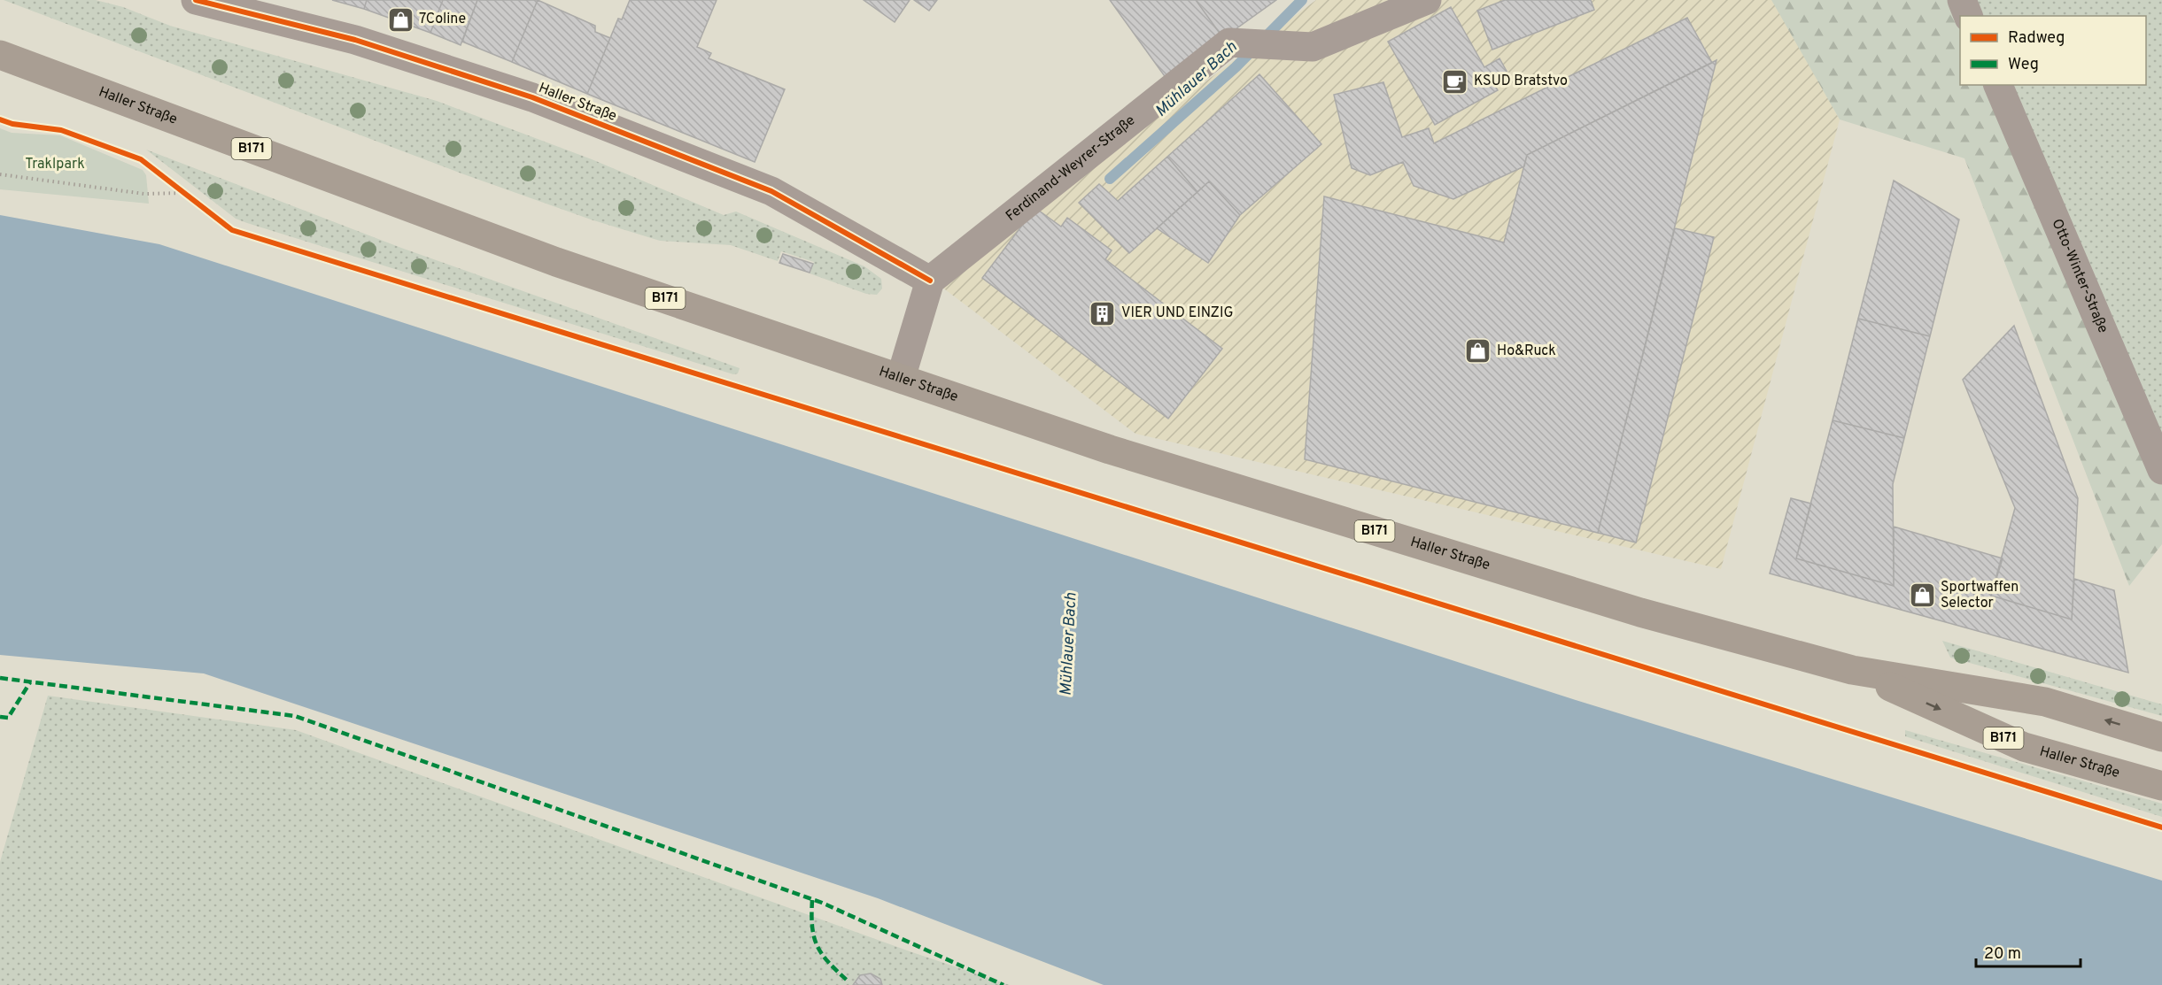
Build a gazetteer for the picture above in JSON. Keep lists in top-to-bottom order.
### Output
{
  "streets": {
    "main road": ["Haller Straße", "B171"],
    "street": ["Ferdinand-Weyrer-Straße", "Otto-Winter-Straße"]
  },
  "crossings": [
    ["Haller Straße", "Ferdinand-Weyrer-Straße"]
  ],
  "water": ["Mühlauer Bach"],
  "parks": ["Traklpark"],
  "places": {
    "shop": ["7Coline", "Ho&Ruck", "Sportwaffen Selector"],
    "cafe": ["KSUD Bratstvo"],
    "building": ["VIER UND EINZIG"]
  },
  "legend": ["Radweg", "Weg"],
  "scale_bar": "20 m"
}
